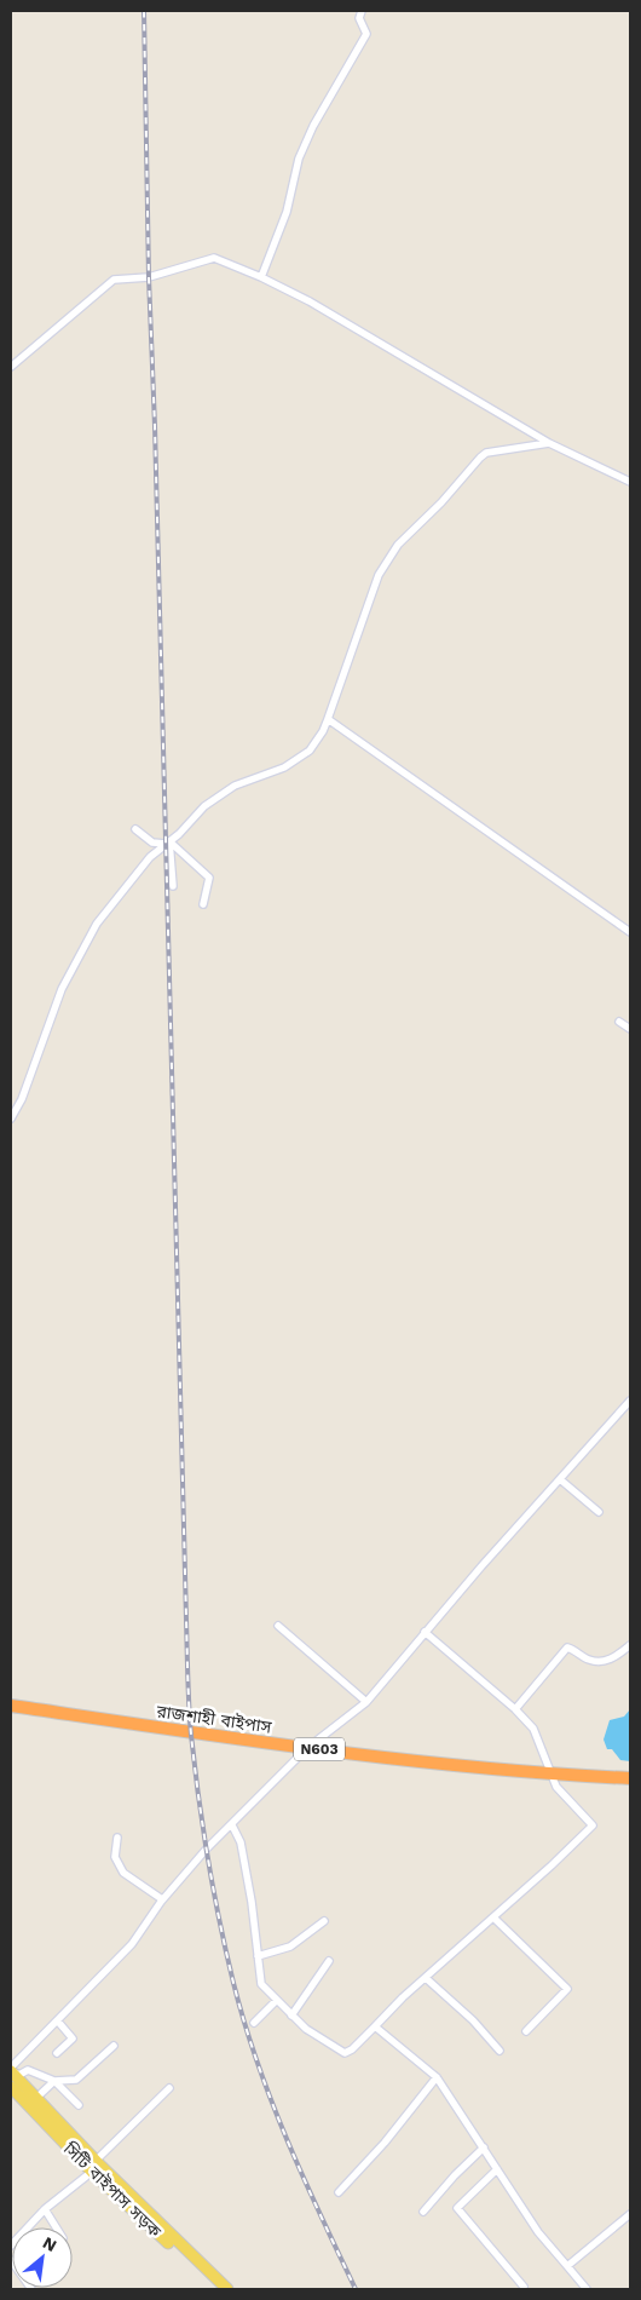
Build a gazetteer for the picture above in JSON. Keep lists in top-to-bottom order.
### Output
{
  "streets": {
    "highway": ["রাজশাহী বাইপাস", "N603"],
    "main road": ["সিটি বাইপাস সড়ক"]
  },
  "north": "top right"
}
